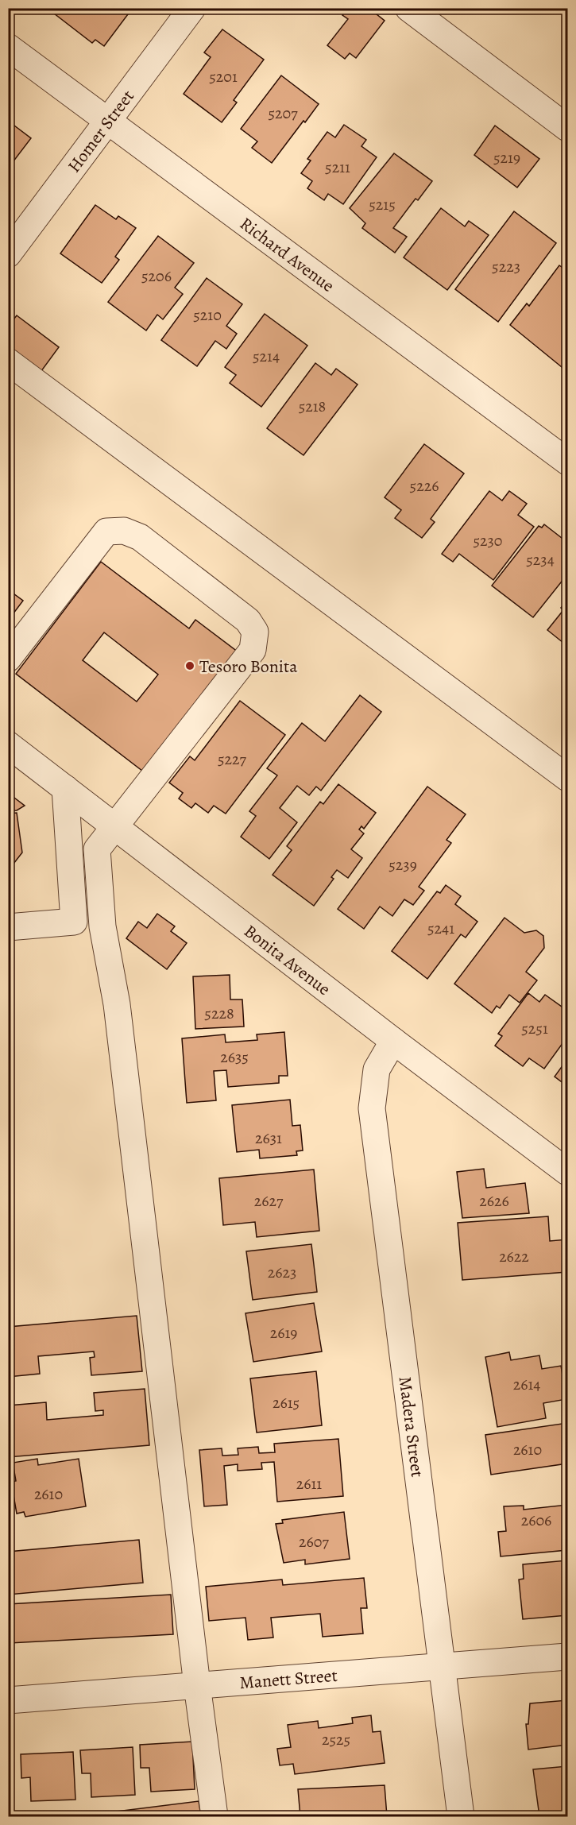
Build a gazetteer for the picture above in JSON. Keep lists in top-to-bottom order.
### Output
{
  "streets": {
    "street": [
      "Homer Street",
      "Richard Avenue",
      "Bonita Avenue",
      "Madera Street",
      "Manett Street"
    ]
  },
  "crossings": [
    ["Homer Street", "Richard Avenue"],
    ["Bonita Avenue", "Madera Street"],
    ["Madera Street", "Manett Street"]
  ],
  "places": ["Tesoro Bonita"],
  "house_numbers": [
    "5201",
    "5207",
    "5219",
    "5211",
    "5215",
    "5223",
    "5206",
    "5210",
    "5214",
    "5218",
    "5226",
    "5230",
    "5234",
    "5227",
    "5239",
    "5241",
    "5228",
    "5251",
    "2635",
    "2631",
    "2627",
    "2626",
    "2622",
    "2623",
    "2619",
    "2614",
    "2615",
    "2610",
    "2611",
    "2610",
    "2606",
    "2607",
    "2525"
  ]
}
